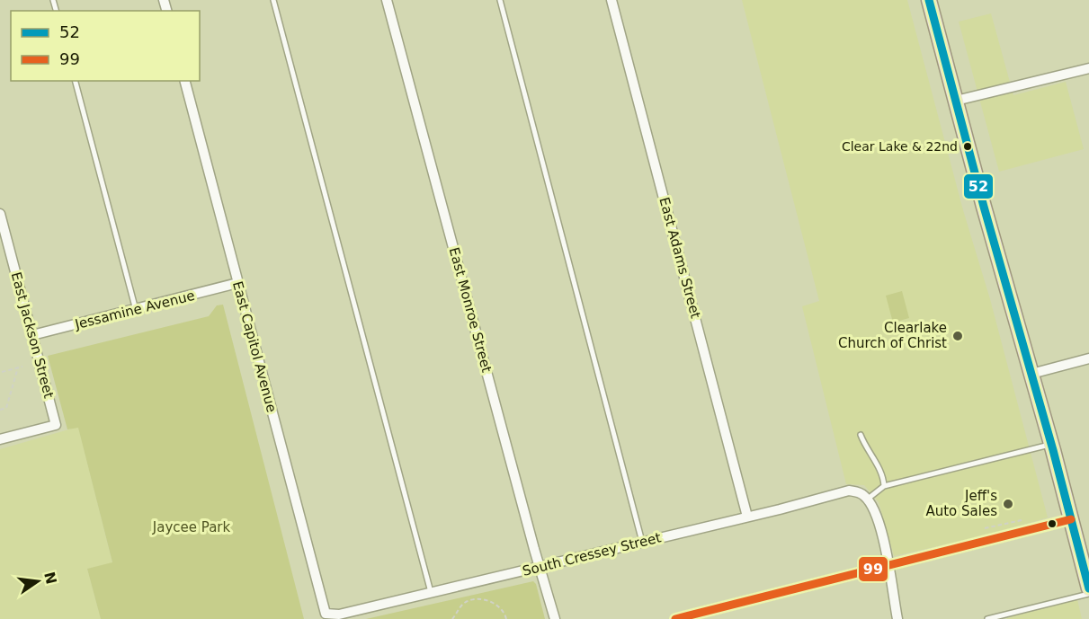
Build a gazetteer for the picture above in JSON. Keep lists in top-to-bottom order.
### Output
{
  "streets": {
    "street": [
      "East Adams Street",
      "Jessamine Avenue",
      "East Monroe Street",
      "East Jackson Street",
      "East Capitol Avenue",
      "South Cressey Street"
    ]
  },
  "crossings": [
    ["East Adams Street", "South Cressey Street"],
    ["Jessamine Avenue", "East Jackson Street"],
    ["Jessamine Avenue", "East Capitol Avenue"],
    ["East Monroe Street", "South Cressey Street"],
    ["East Capitol Avenue", "South Cressey Street"]
  ],
  "parks": ["Jaycee Park"],
  "places": ["Clear Lake & 22nd", "Clearlake Church of Christ", "Jeff's Auto Sales"],
  "lines": ["transit line 52", "transit line 99"],
  "legend": ["52", "99"],
  "north": "right"
}
